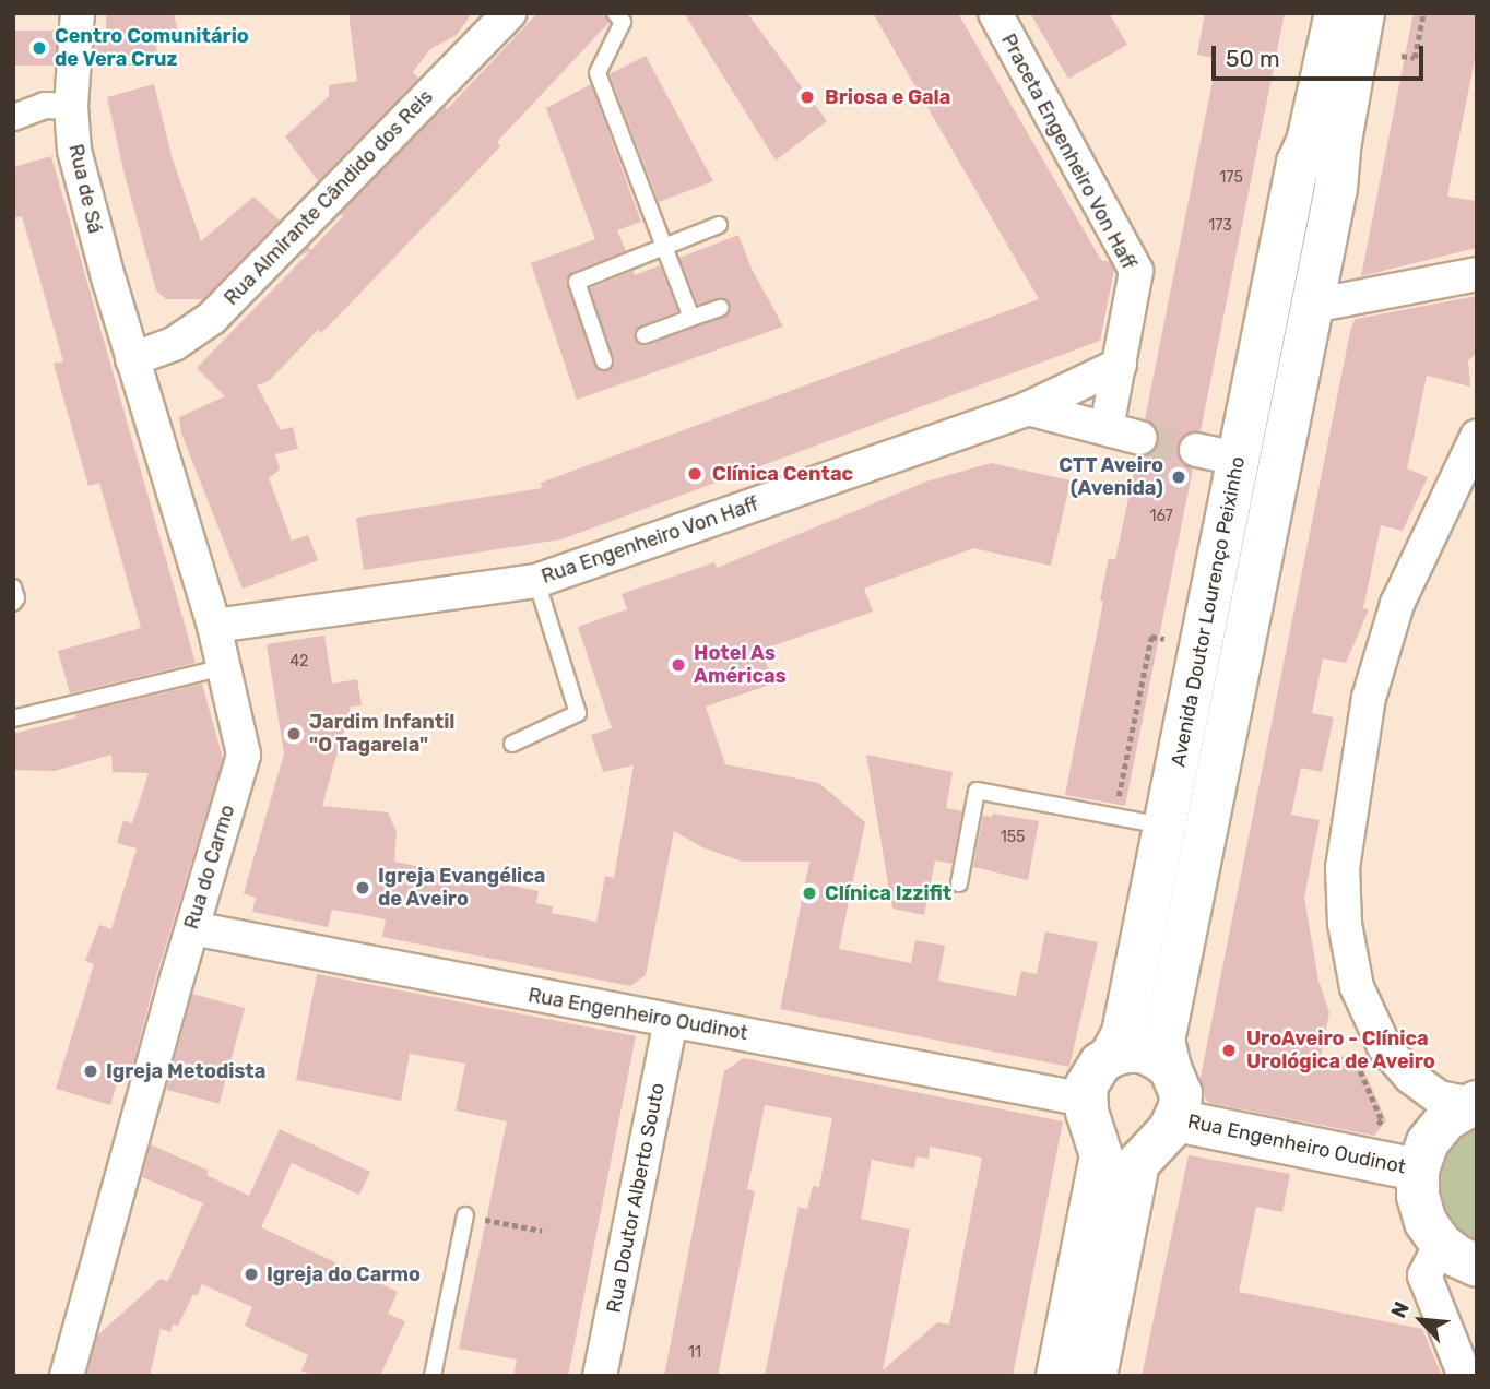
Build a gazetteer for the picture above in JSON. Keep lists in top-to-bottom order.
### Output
{
  "streets": {
    "main road": ["Avenida Doutor Lourenço Peixinho", "Rua Engenheiro Oudinot"],
    "street": [
      "Praceta Engenheiro Von Haff",
      "Rua de Sá",
      "Rua Almirante Cândido dos Reis",
      "Rua Engenheiro Von Haff",
      "Rua do Carmo",
      "Rua Doutor Alberto Souto"
    ]
  },
  "crossings": [
    ["Praceta Engenheiro Von Haff", "Rua Engenheiro Von Haff"],
    ["Rua de Sá", "Rua Almirante Cândido dos Reis"],
    ["Rua de Sá", "Rua do Carmo"],
    ["Rua Almirante Cândido dos Reis", "Rua do Carmo"],
    ["Rua Engenheiro Von Haff", "Rua do Carmo"],
    ["Avenida Doutor Lourenço Peixinho", "Rua Engenheiro Oudinot"],
    ["Rua do Carmo", "Rua Engenheiro Oudinot"],
    ["Rua Engenheiro Oudinot", "Rua Doutor Alberto Souto"]
  ],
  "places": [
    "Centro Comunitário de Vera Cruz",
    "Briosa e Gala",
    "Clínica Centac",
    "CTT Aveiro (Avenida)",
    "Hotel As Américas",
    "Jardim Infantil \"O Tagarela\"",
    "Igreja Evangélica de Aveiro",
    "Clínica Izzifit",
    "UroAveiro - Clínica Urológica de Aveiro",
    "Igreja Metodista",
    "Igreja do Carmo"
  ],
  "house_numbers": [
    "175",
    "173",
    "167",
    "42",
    "155",
    "11"
  ],
  "scale_bar": "50 m",
  "north": "top left"
}
